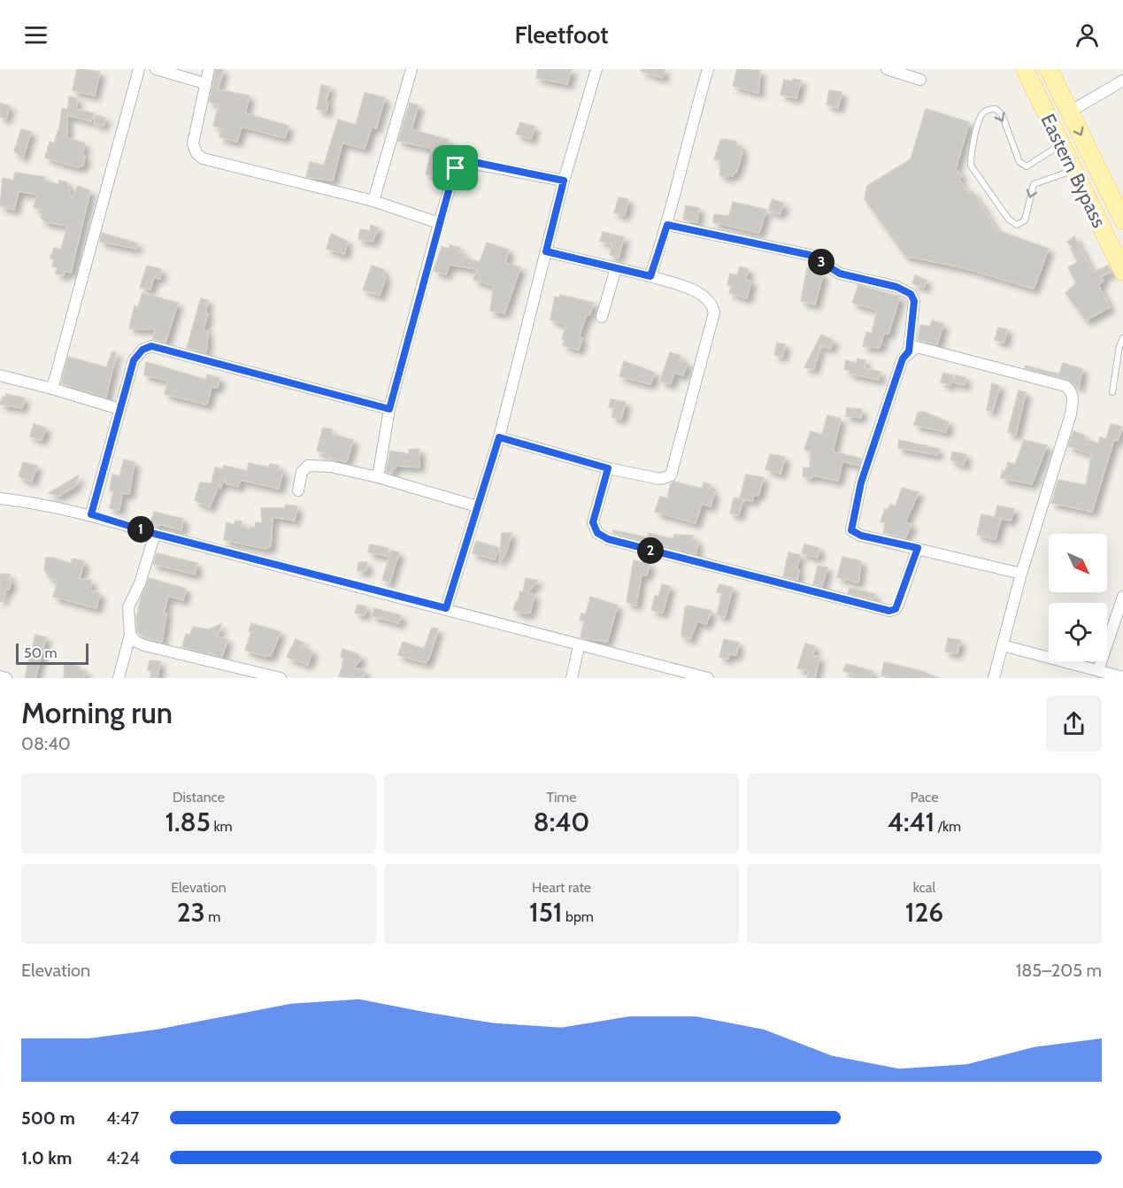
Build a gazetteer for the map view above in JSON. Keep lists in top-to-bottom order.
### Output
{
  "streets": {
    "main road": ["Eastern Bypass"]
  },
  "scale_bar": "50 m",
  "north": "bottom right",
  "page": {
    "header": "Fleetfoot",
    "pins": ["3", "1", "2"],
    "scale": "50 m",
    "heading": ["Morning run", "08:40"],
    "stats": [
      ["Distance", "1.85 km"],
      ["Time", "8:40"],
      ["Pace", "4:41 /km"],
      ["Elevation", "23 m"],
      ["Heart rate", "151 bpm"],
      ["kcal", "126"]
    ],
    "chart": ["Elevation", "185–205 m"],
    "list": [
      {
        "name": "500 m",
        "note": "4:47"
      },
      {
        "name": "1.0 km",
        "note": "4:24"
      }
    ]
  }
}
